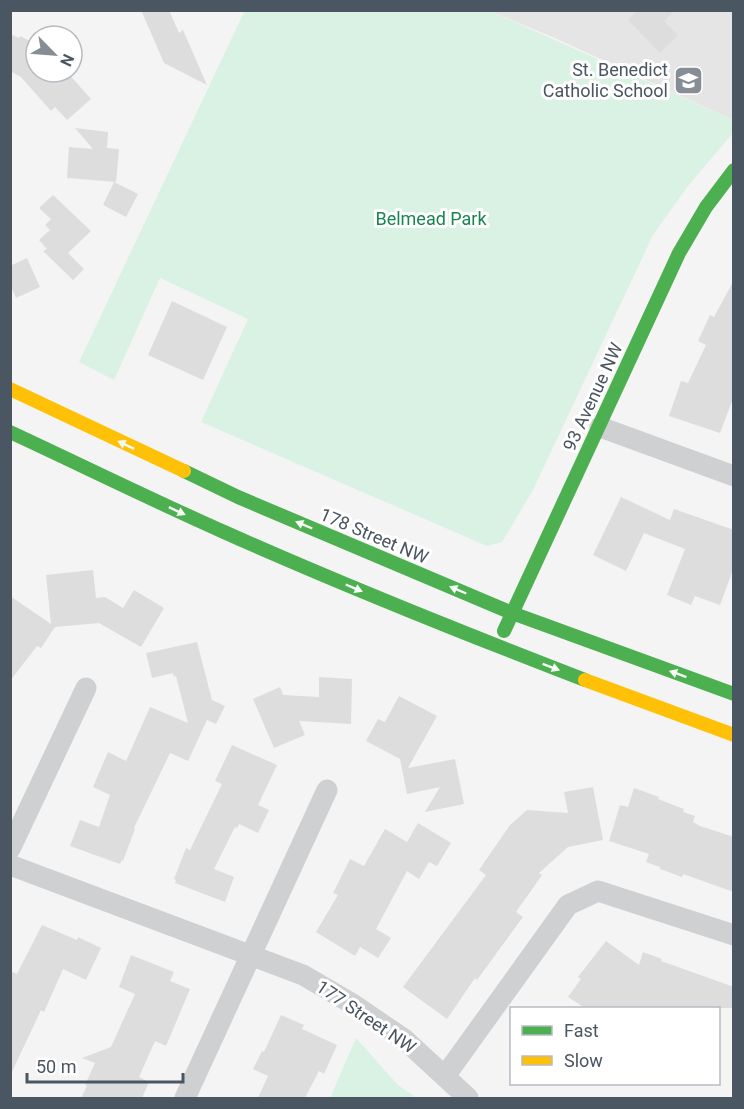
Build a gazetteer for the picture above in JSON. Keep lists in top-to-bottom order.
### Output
{
  "streets": {
    "main road": ["93 Avenue NW", "178 Street NW"],
    "street": ["177 Street NW"]
  },
  "crossings": [
    ["93 Avenue NW", "178 Street NW"]
  ],
  "parks": ["Belmead Park"],
  "places": {
    "school or university": ["St. Benedict Catholic School"]
  },
  "legend": ["Fast", "Slow"],
  "scale_bar": "50 m",
  "north": "bottom right"
}
